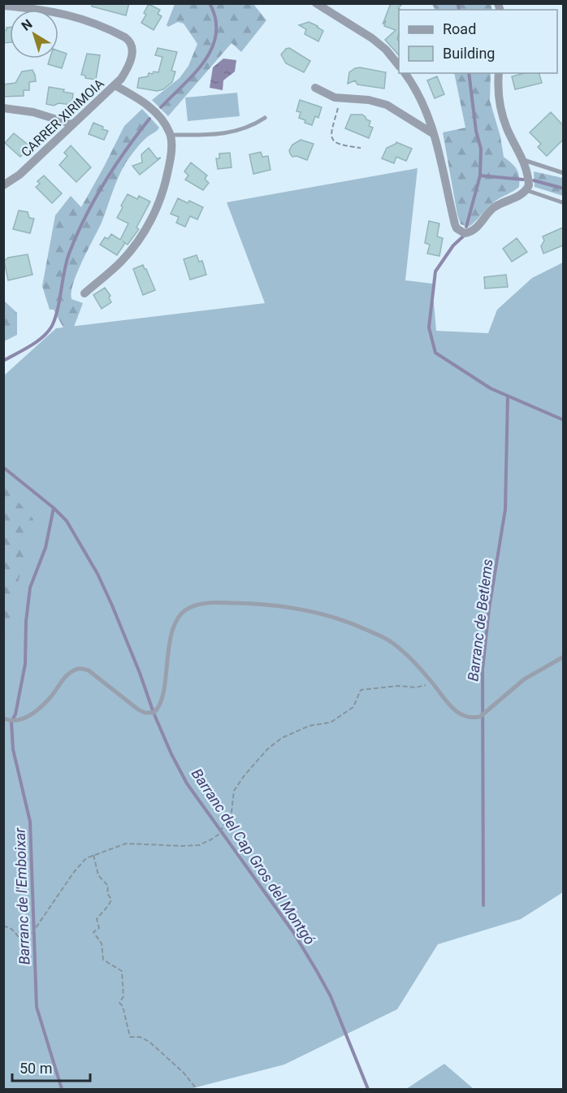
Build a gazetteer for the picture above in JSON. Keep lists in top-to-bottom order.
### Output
{
  "streets": {
    "street": ["CARRER XIRIMOIA"]
  },
  "water": ["Barranc de Betlems", "Barranc del Cap Gros del Montgó", "Barranc de l'Emboixar"],
  "legend": ["Road", "Building"],
  "scale_bar": "50 m",
  "north": "top left"
}
